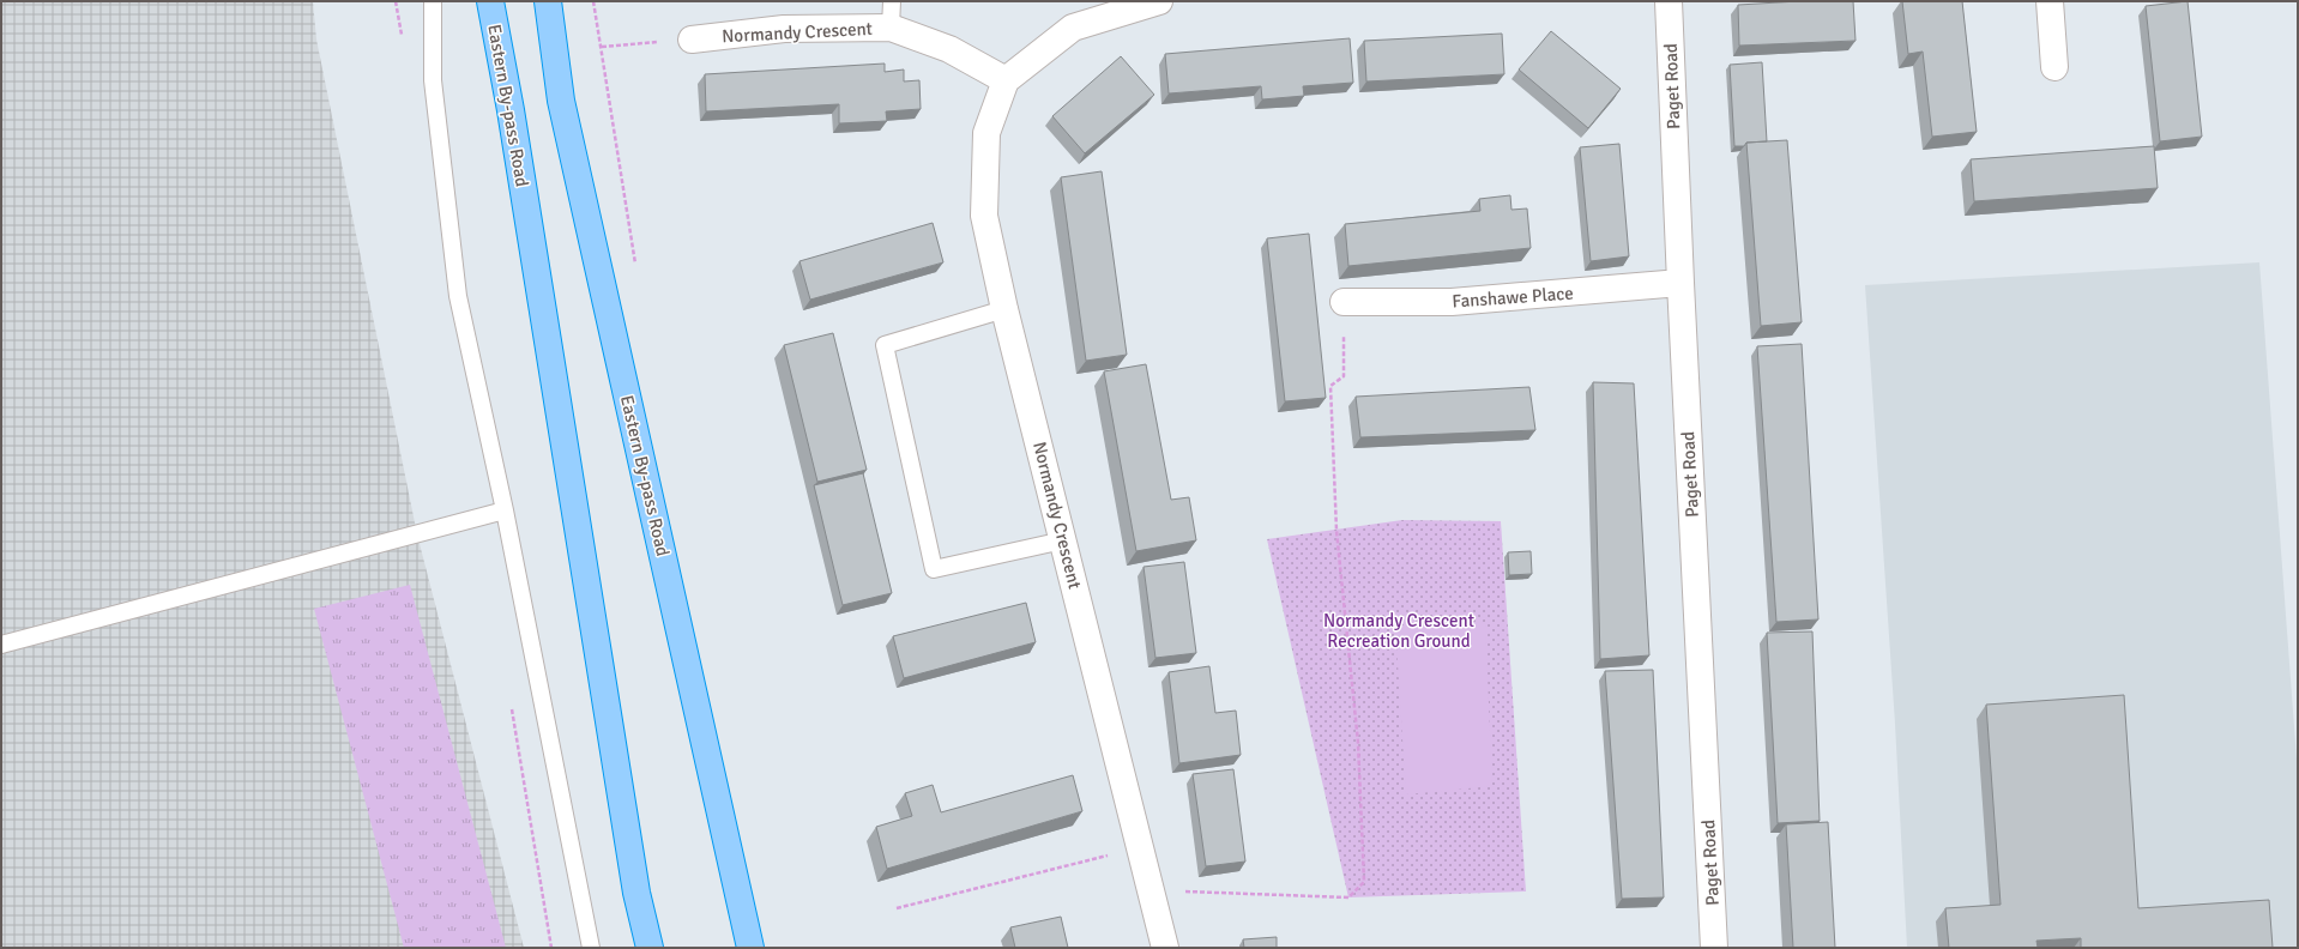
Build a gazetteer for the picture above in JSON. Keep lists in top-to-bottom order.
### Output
{
  "streets": {
    "highway": ["Eastern By-pass Road"],
    "street": ["Normandy Crescent", "Paget Road", "Fanshawe Place"]
  },
  "crossings": [
    ["Paget Road", "Fanshawe Place"]
  ],
  "parks": ["Normandy Crescent Recreation Ground"]
}
